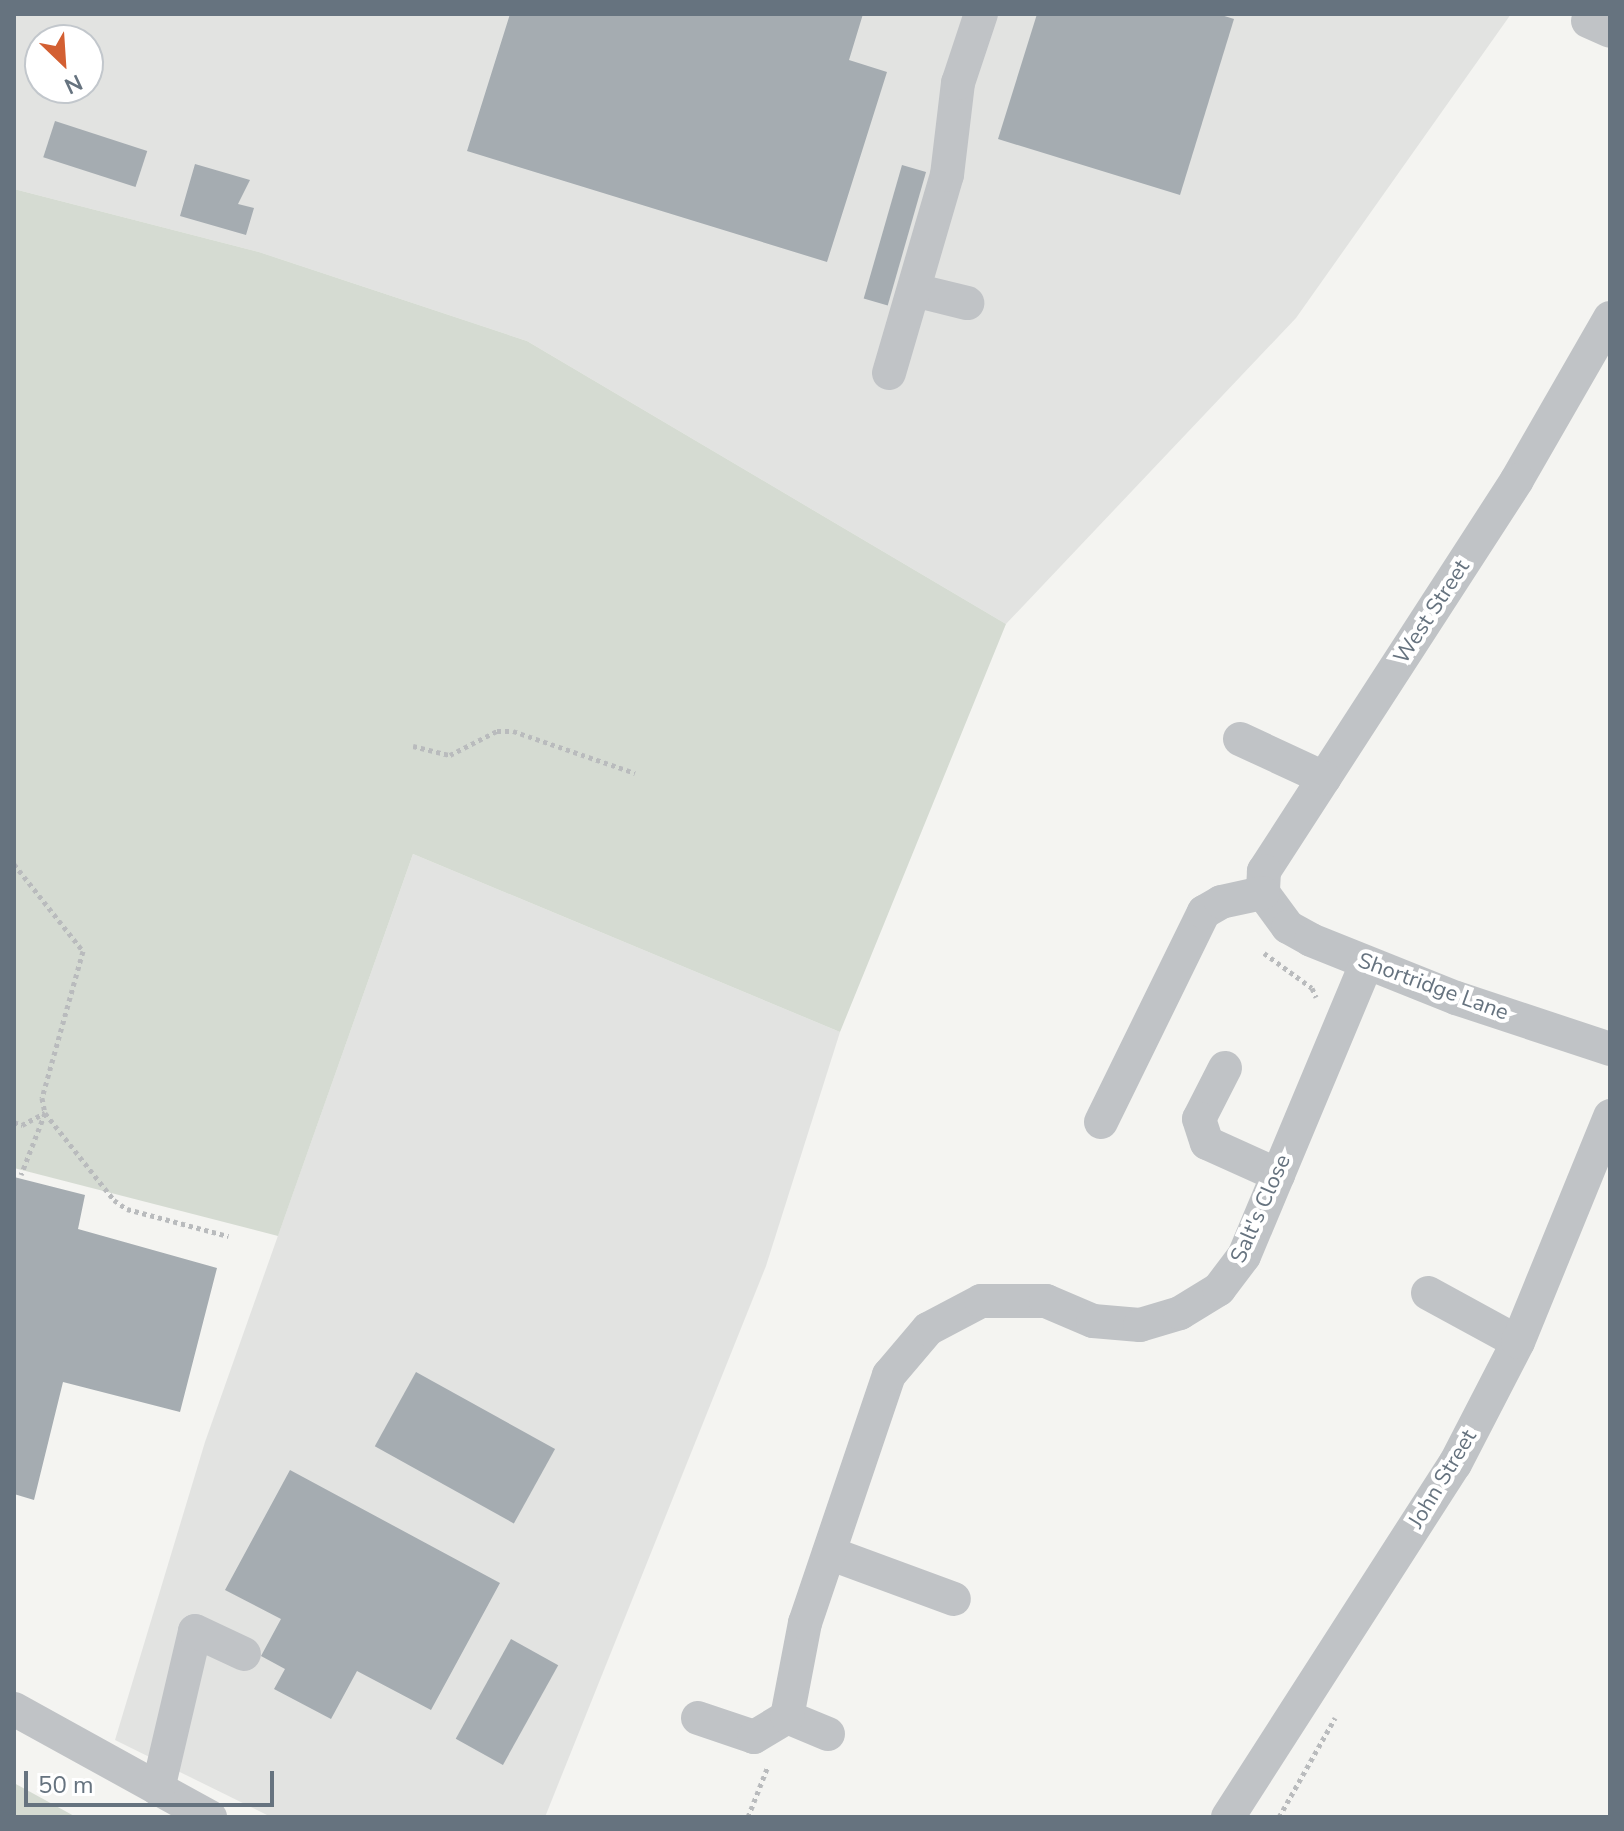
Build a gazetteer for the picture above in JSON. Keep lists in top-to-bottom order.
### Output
{
  "streets": {
    "street": [
      "West Street",
      "Shortridge Lane",
      "Salt's Close",
      "John Street"
    ]
  },
  "crossings": [
    ["West Street", "Shortridge Lane"],
    ["Shortridge Lane", "Salt's Close"]
  ],
  "scale_bar": "50 m",
  "north": "bottom right"
}
